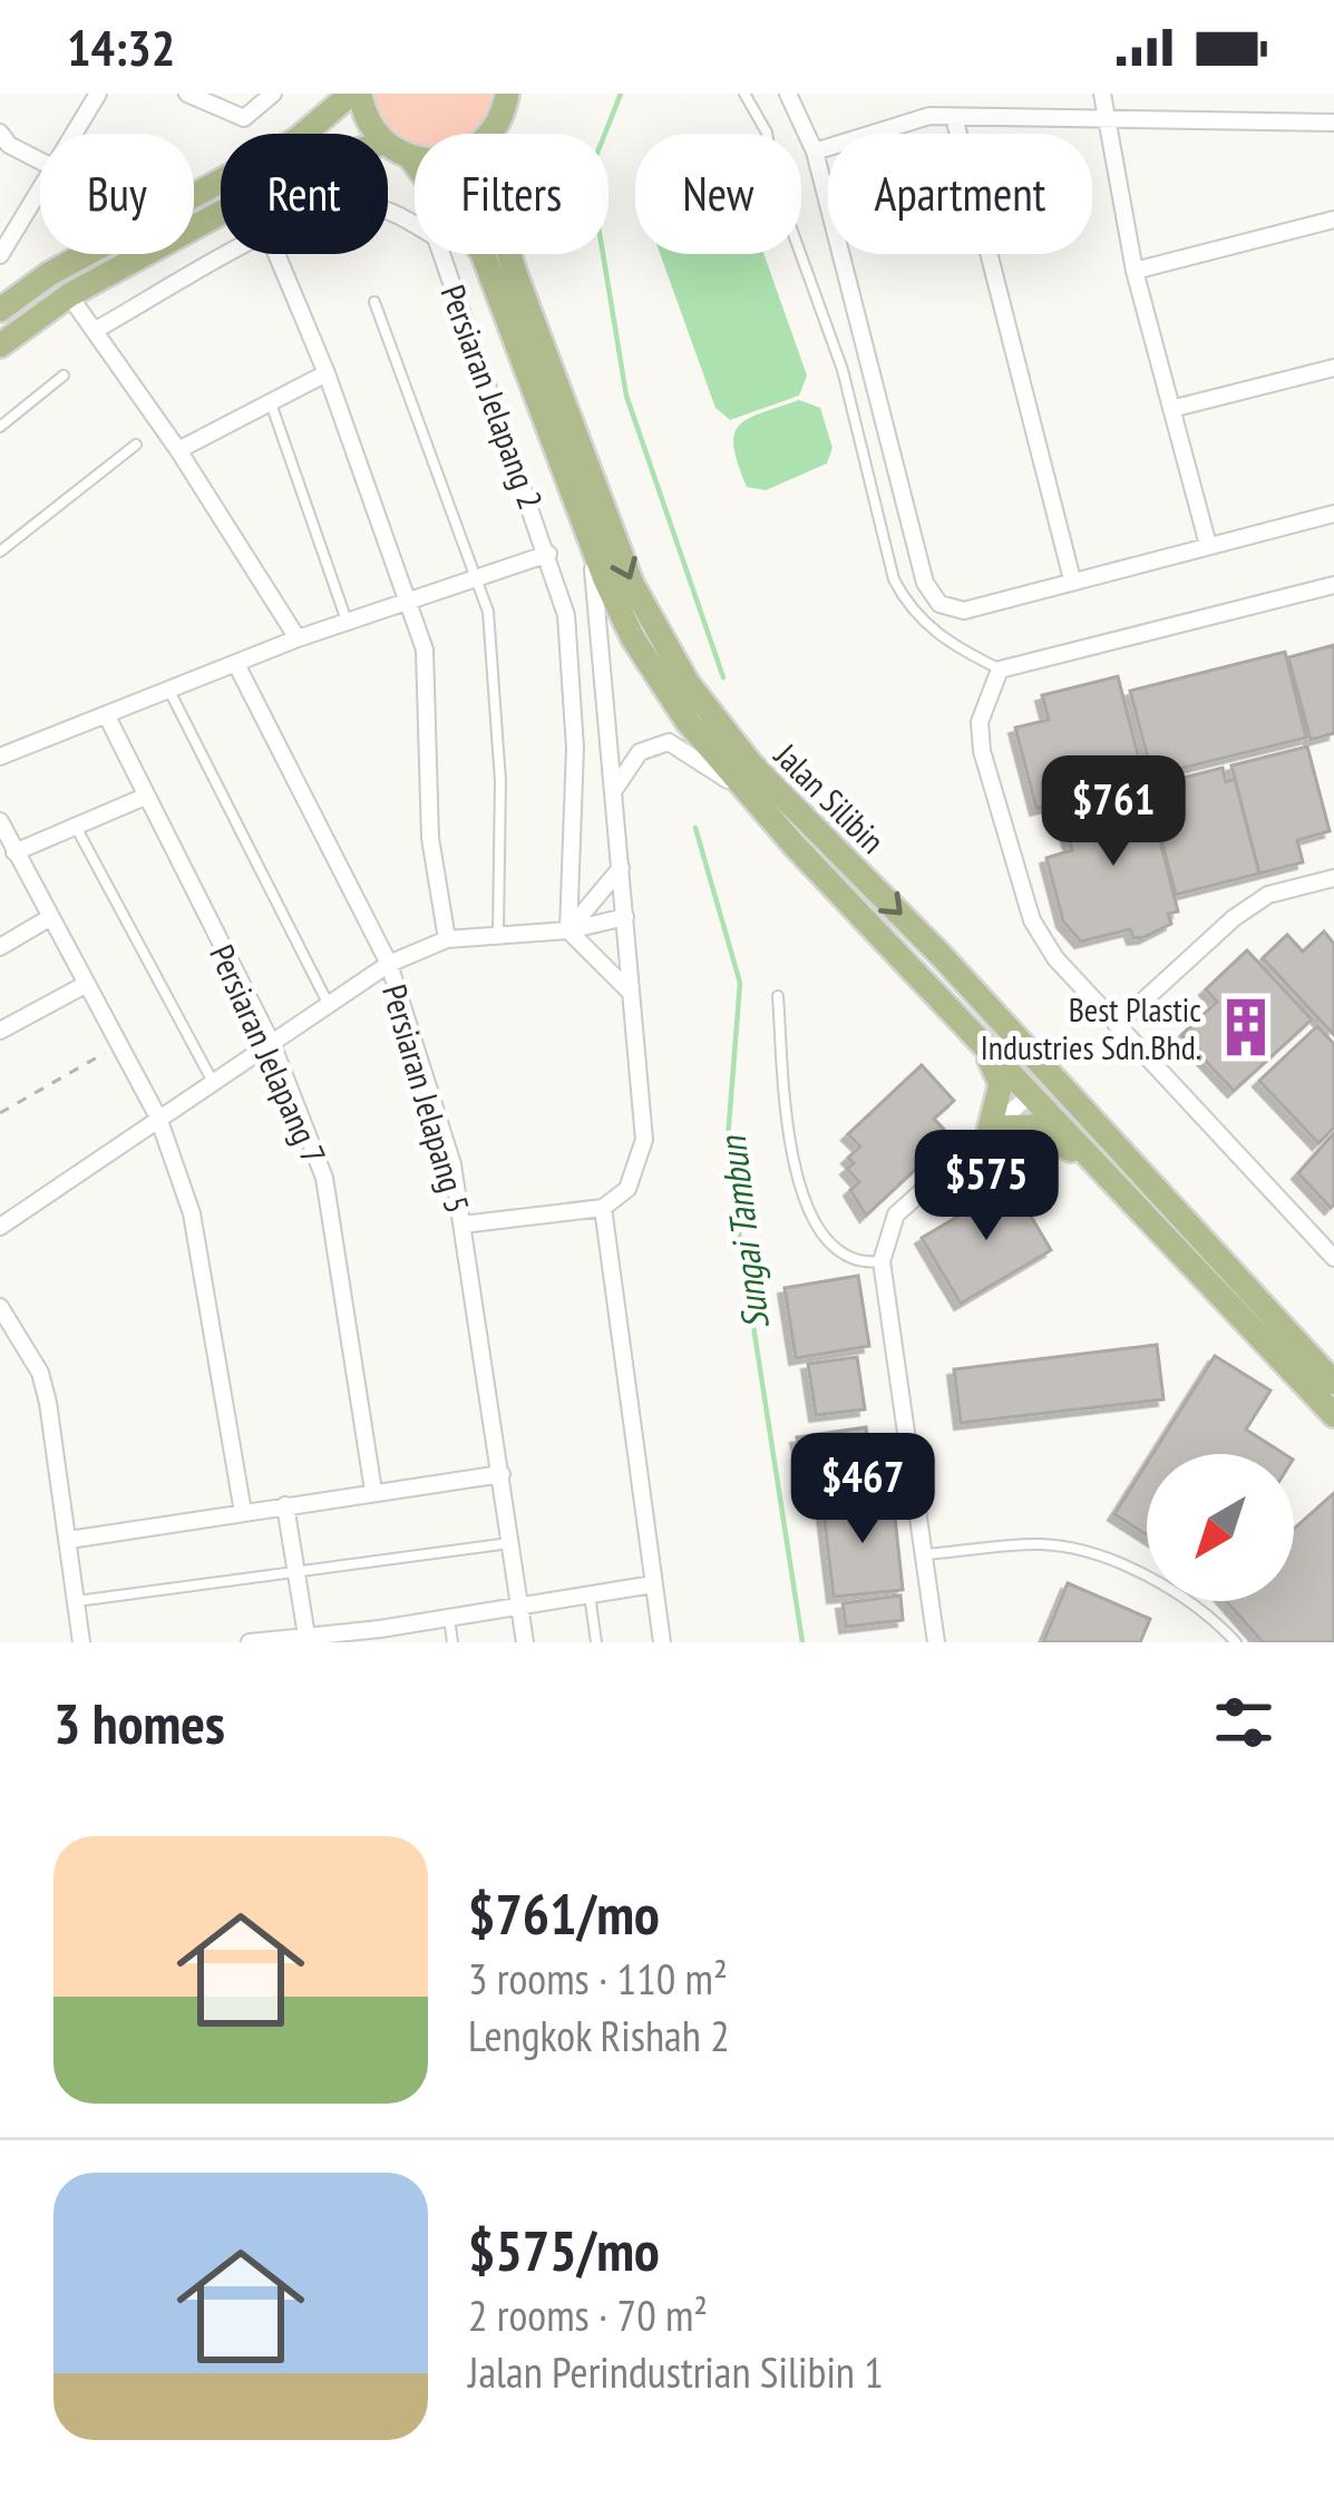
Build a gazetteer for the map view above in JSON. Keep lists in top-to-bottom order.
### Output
{
  "streets": {
    "main road": ["Jalan Silibin"],
    "street": ["Persiaran Jelapang 2", "Persiaran Jelapang 7", "Persiaran Jelapang 5"]
  },
  "water": ["Sungai Tambun"],
  "places": {
    "building": ["Best Plastic Industries Sdn.Bhd."]
  },
  "north": "bottom left",
  "page": {
    "status": "14:32",
    "chip": [
      "Buy",
      "Rent",
      "Filters",
      "New",
      "Apartment"
    ],
    "price": ["$761", "$575", "$467"],
    "heading": "3 homes",
    "list": [
      {
        "name": "$761/mo",
        "note": "3 rooms · 110 m² · Lengkok Rishah 2"
      },
      {
        "name": "$575/mo",
        "note": "2 rooms · 70 m² · Jalan Perindustrian Silibin 1"
      }
    ]
  }
}
